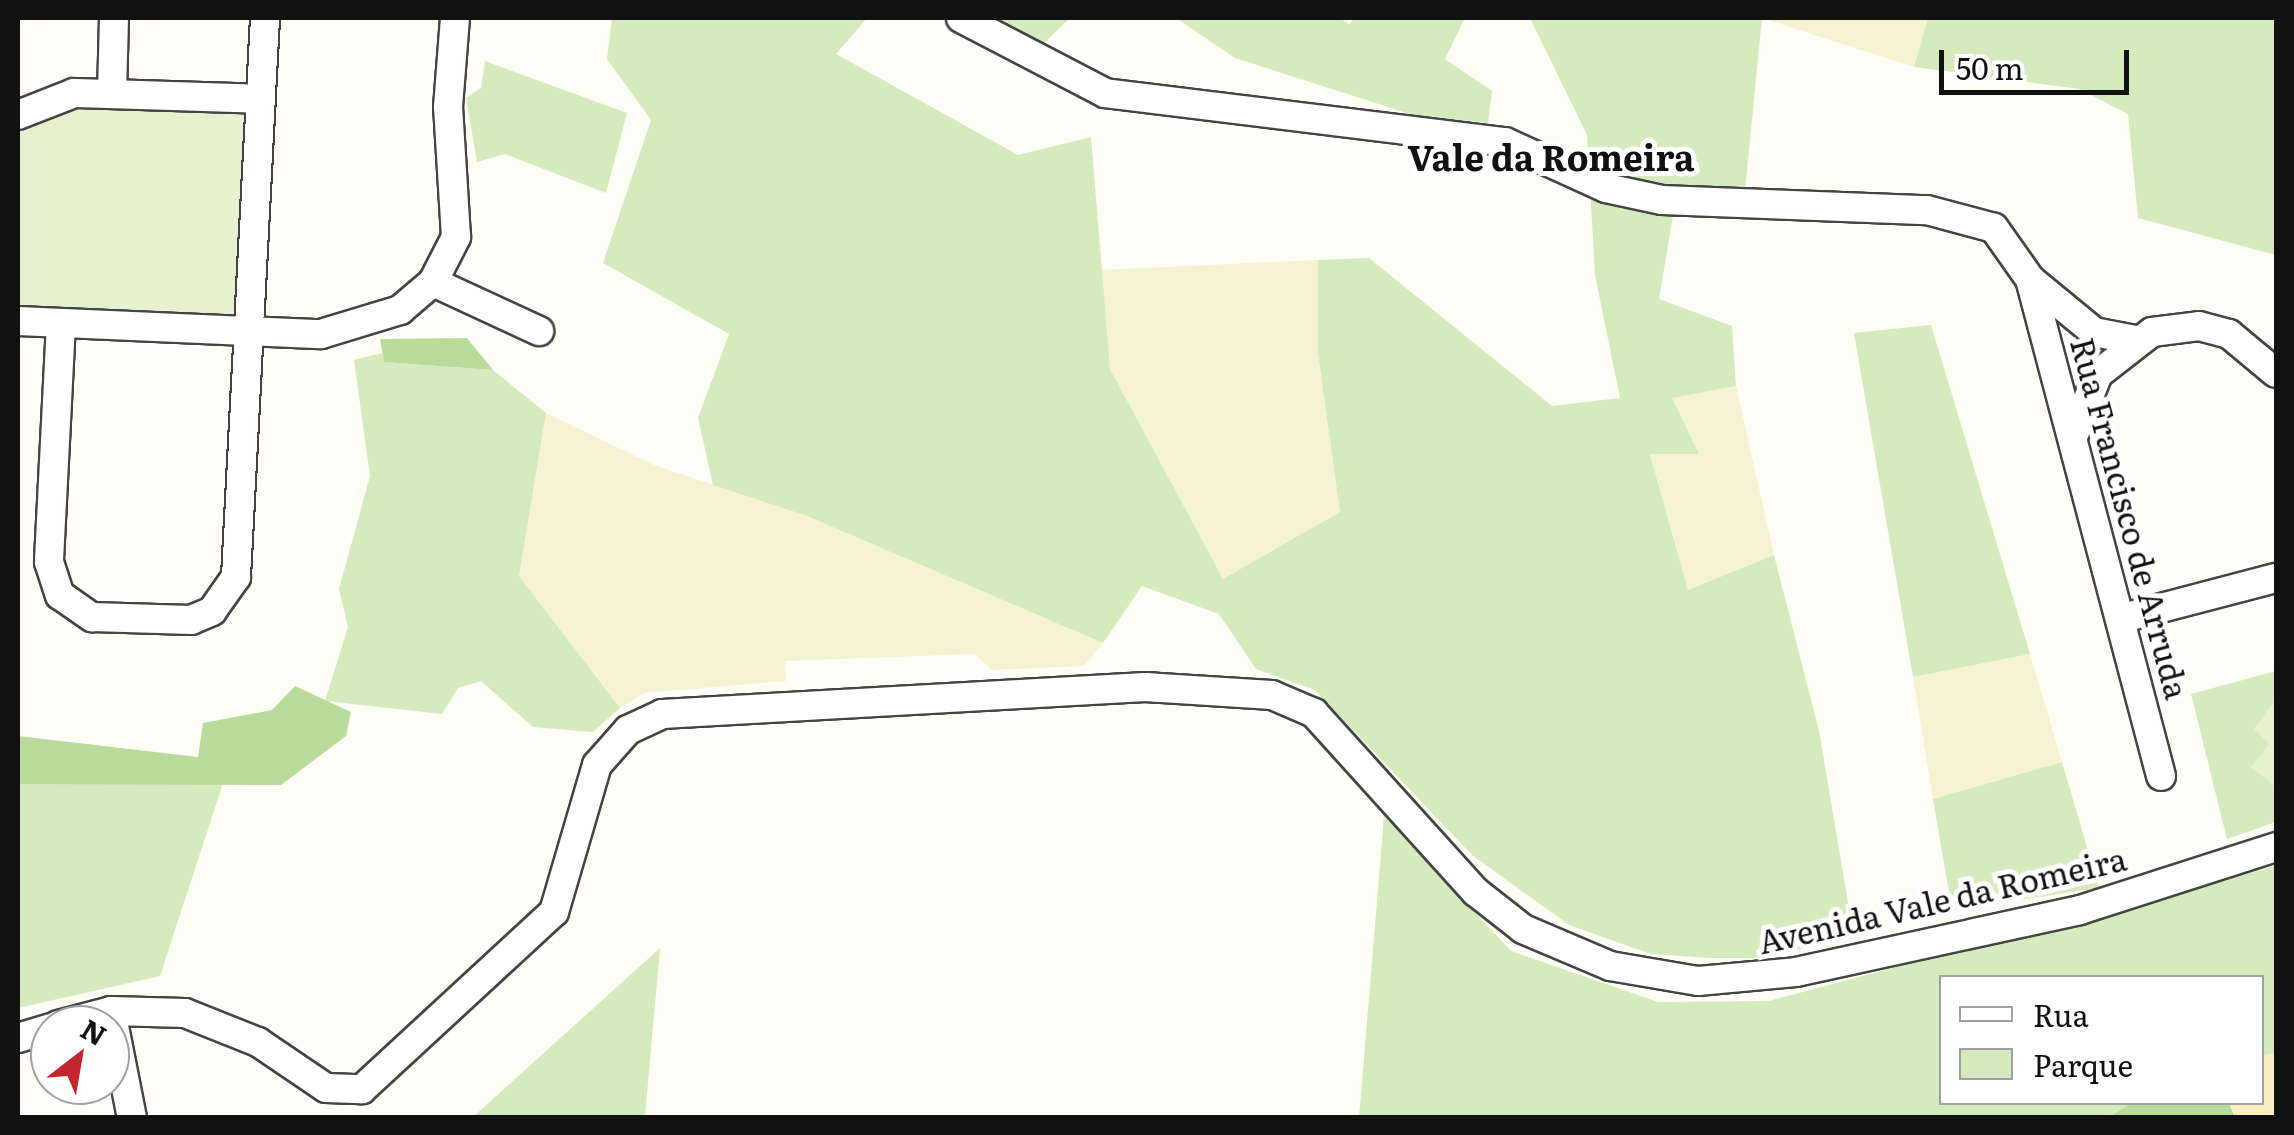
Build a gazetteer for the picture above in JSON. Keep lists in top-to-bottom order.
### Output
{
  "streets": {
    "street": ["Rua Francisco de Arruda", "Avenida Vale da Romeira"]
  },
  "districts": ["Vale da Romeira"],
  "legend": ["Rua", "Parque"],
  "scale_bar": "50 m",
  "north": "top right"
}
